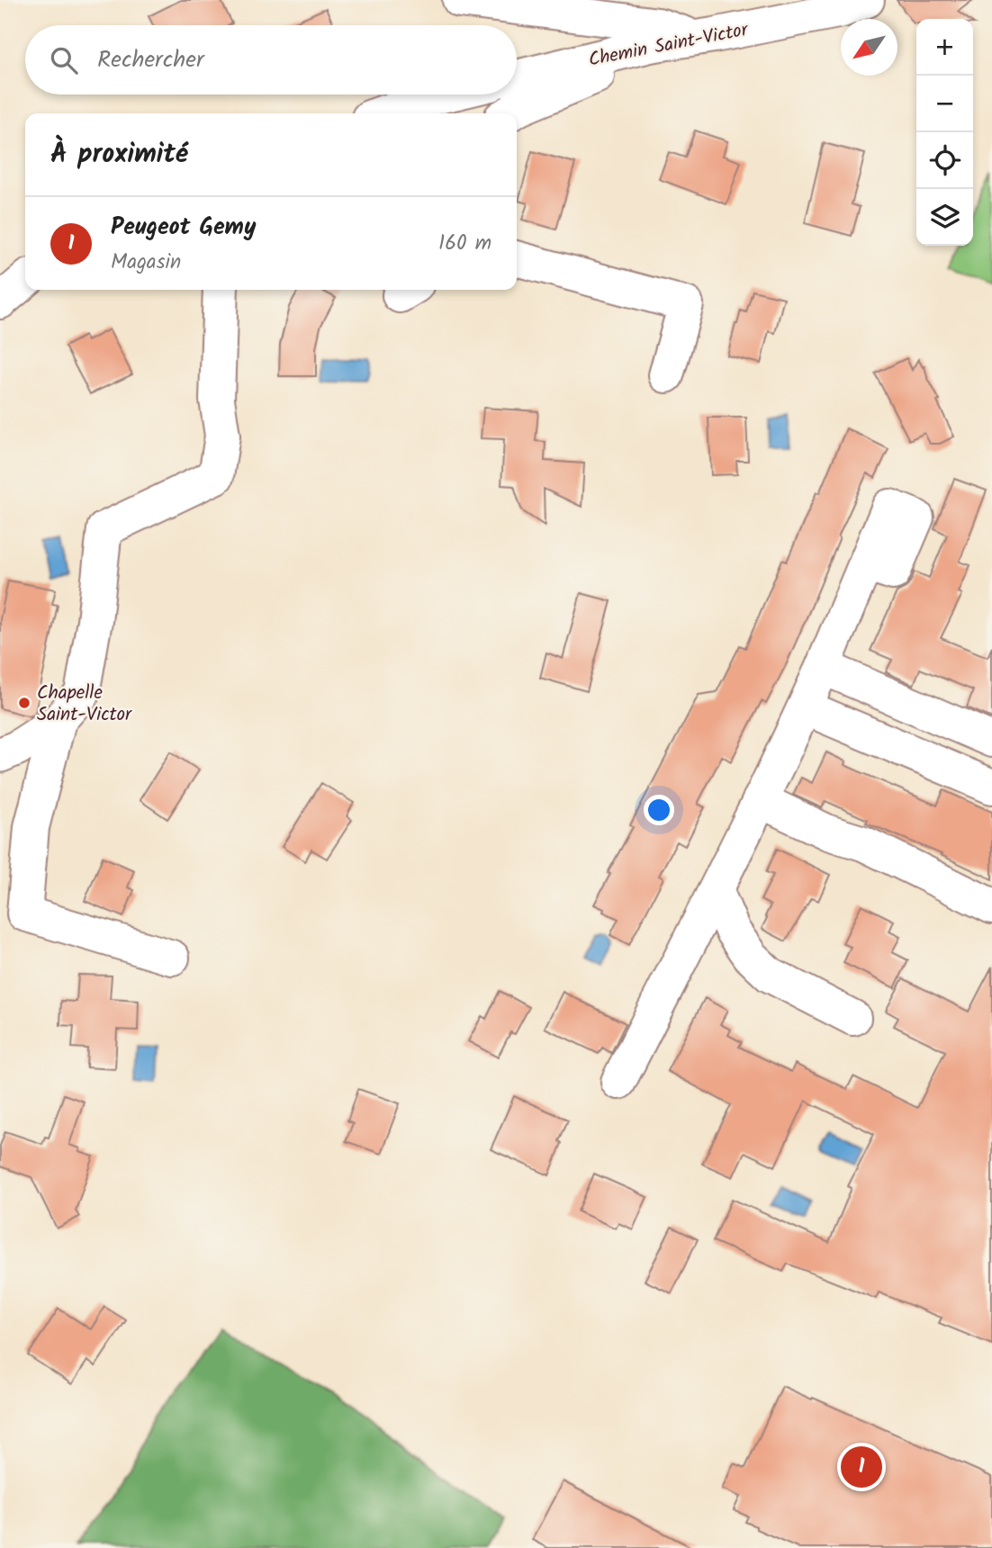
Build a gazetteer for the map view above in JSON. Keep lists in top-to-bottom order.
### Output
{
  "streets": {
    "street": ["Chemin Saint-Victor"]
  },
  "places": ["Chapelle Saint-Victor"],
  "north": "bottom left",
  "page": {
    "map_buttons": ["+", "−"],
    "search": "Rechercher",
    "heading": "À proximité",
    "list": [
      {
        "mark": "1",
        "name": "Peugeot Gemy",
        "note": "Magasin",
        "value": "160 m"
      }
    ],
    "pins": "1"
  }
}
